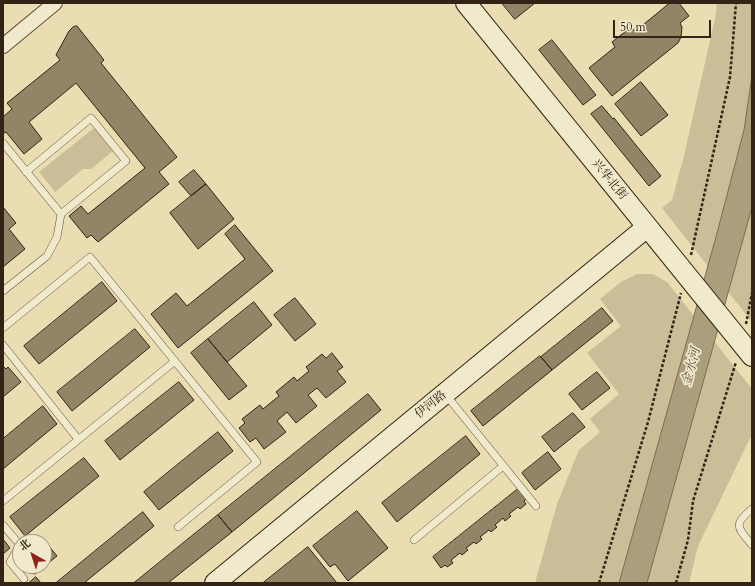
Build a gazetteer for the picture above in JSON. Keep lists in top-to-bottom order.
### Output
{
  "streets": {
    "street": ["兴华北街", "伊河路"]
  },
  "crossings": [
    ["兴华北街", "伊河路"]
  ],
  "water": ["金水河"],
  "scale_bar": "50 m",
  "north": "top left"
}
